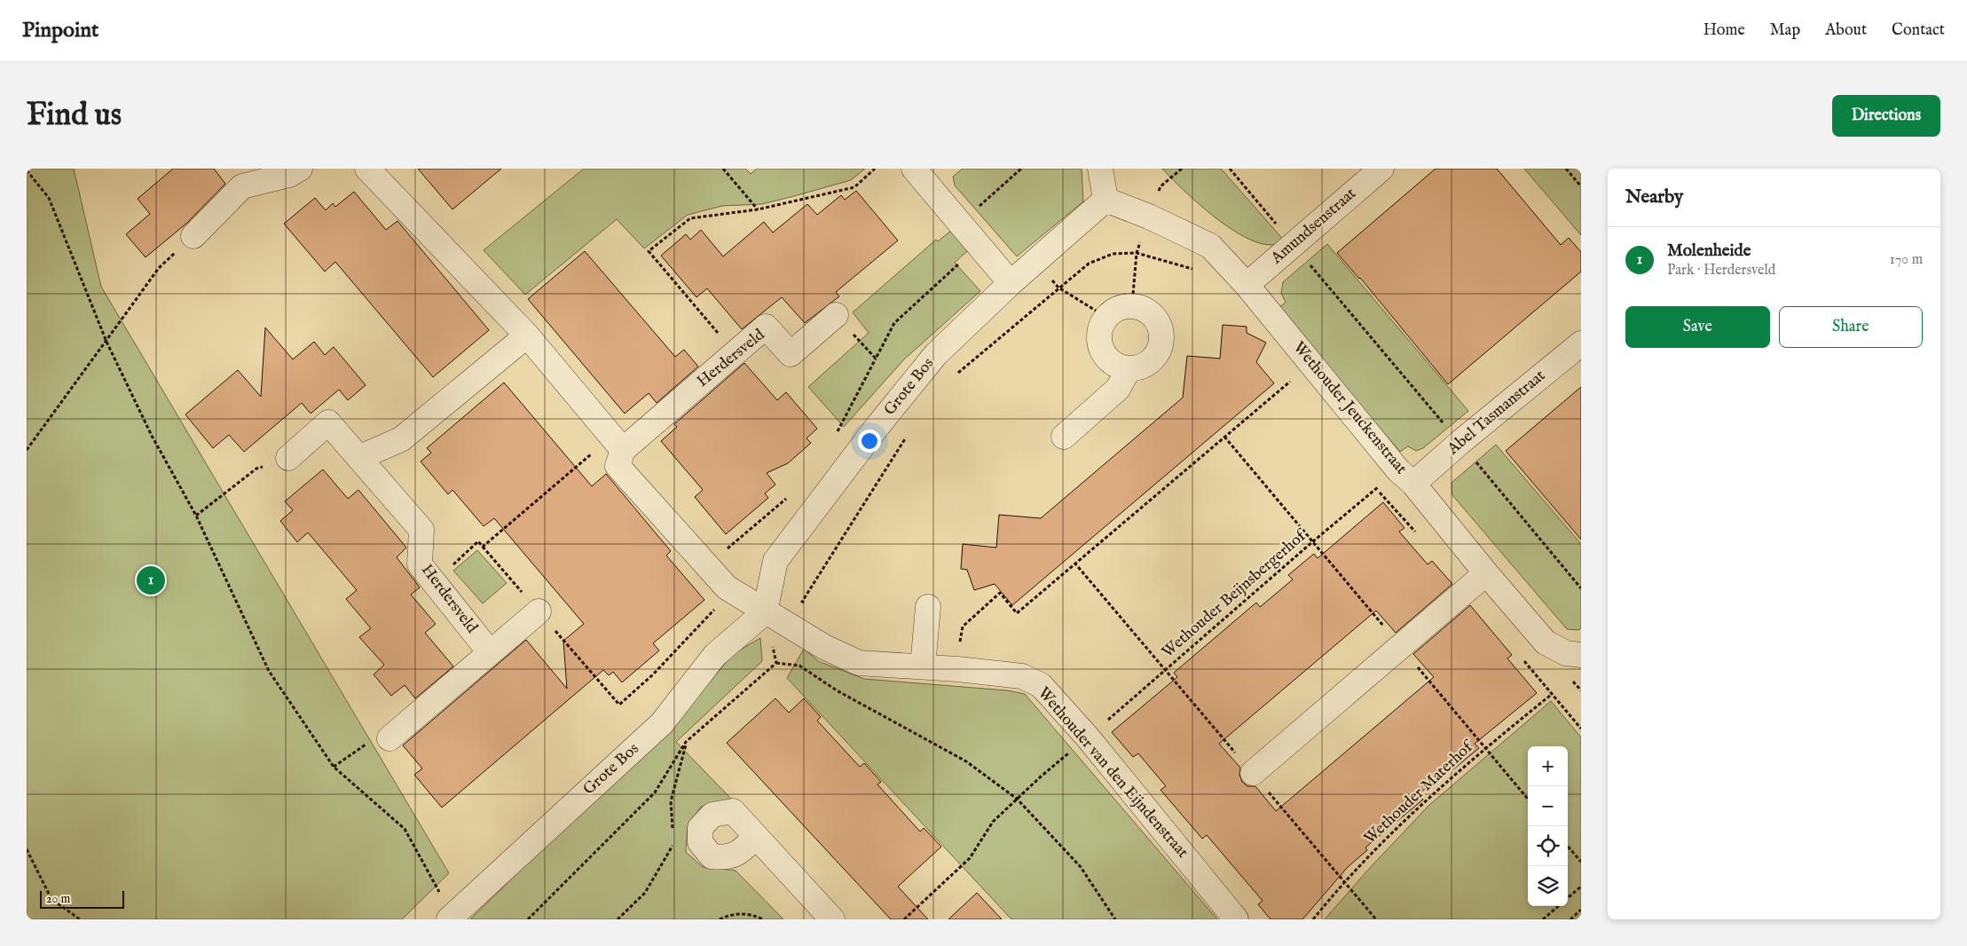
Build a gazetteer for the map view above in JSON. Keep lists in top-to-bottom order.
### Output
{
  "streets": {
    "street": [
      "Amundsenstraat",
      "Herdersveld",
      "Grote Bos",
      "Wethouder Jeuckenstraat",
      "Abel Tasmanstraat",
      "Wethouder van den Eijndenstraat"
    ],
    "path": ["Wethouder Beijnsbergerhof", "Wethouder Materhof"]
  },
  "crossings": [
    ["Amundsenstraat", "Wethouder Jeuckenstraat"],
    ["Grote Bos", "Wethouder Jeuckenstraat"],
    ["Grote Bos", "Wethouder van den Eijndenstraat"],
    ["Wethouder Jeuckenstraat", "Abel Tasmanstraat"],
    ["Wethouder Jeuckenstraat", "Wethouder Beijnsbergerhof"],
    ["Abel Tasmanstraat", "Wethouder Beijnsbergerhof"],
    ["Wethouder Beijnsbergerhof", "Wethouder van den Eijndenstraat"]
  ],
  "scale_bar": "20 m",
  "page": {
    "header": "Pinpoint",
    "nav": [
      "Home",
      "Map",
      "About",
      "Contact"
    ],
    "buttons": [
      "Directions",
      ["Save", "Share"]
    ],
    "title": "Find us",
    "heading": "Nearby",
    "list": [
      {
        "mark": "1",
        "name": "Molenheide",
        "note": "Park · Herdersveld",
        "value": "170 m"
      }
    ],
    "pins": "1",
    "map_buttons": ["+", "−"],
    "scale": "20 m"
  }
}
